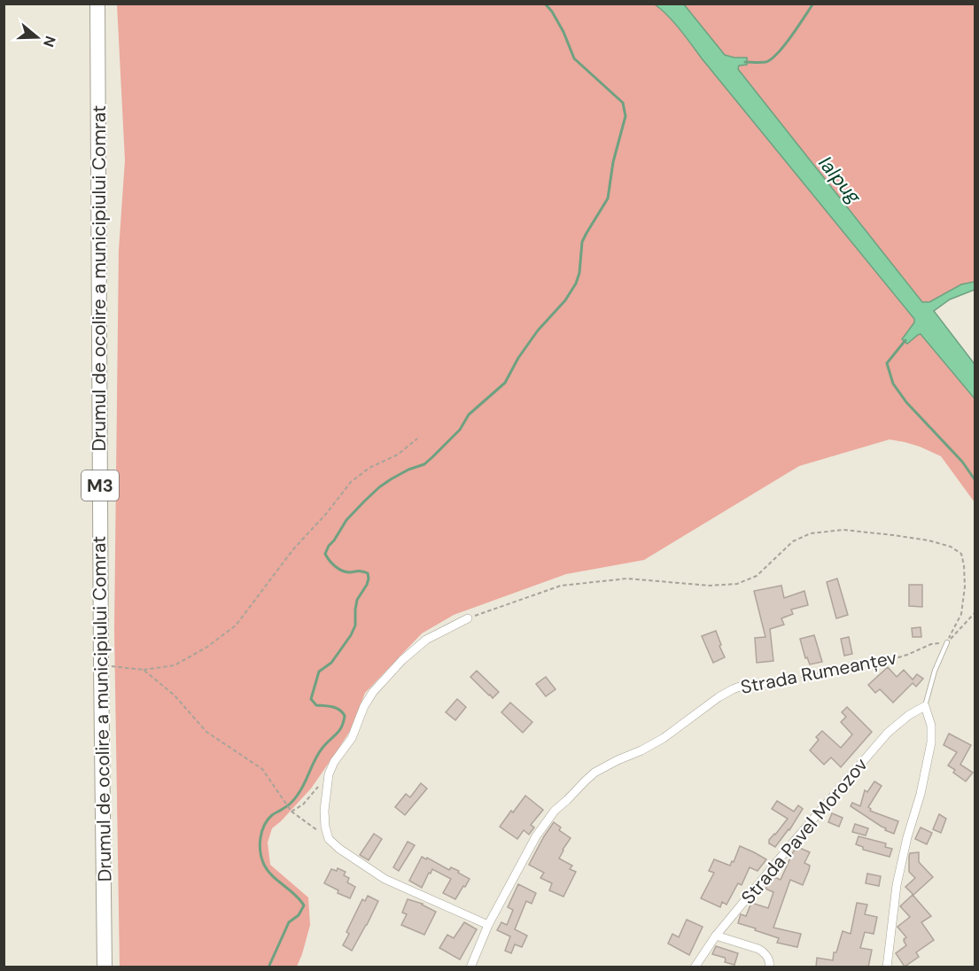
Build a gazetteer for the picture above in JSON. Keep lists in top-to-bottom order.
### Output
{
  "streets": {
    "highway": ["Drumul de ocolire a municipiului Comrat", "M3"],
    "street": ["Strada Rumeanțev", "Strada Pavel Morozov"]
  },
  "water": ["Ialpug"],
  "north": "right"
}
